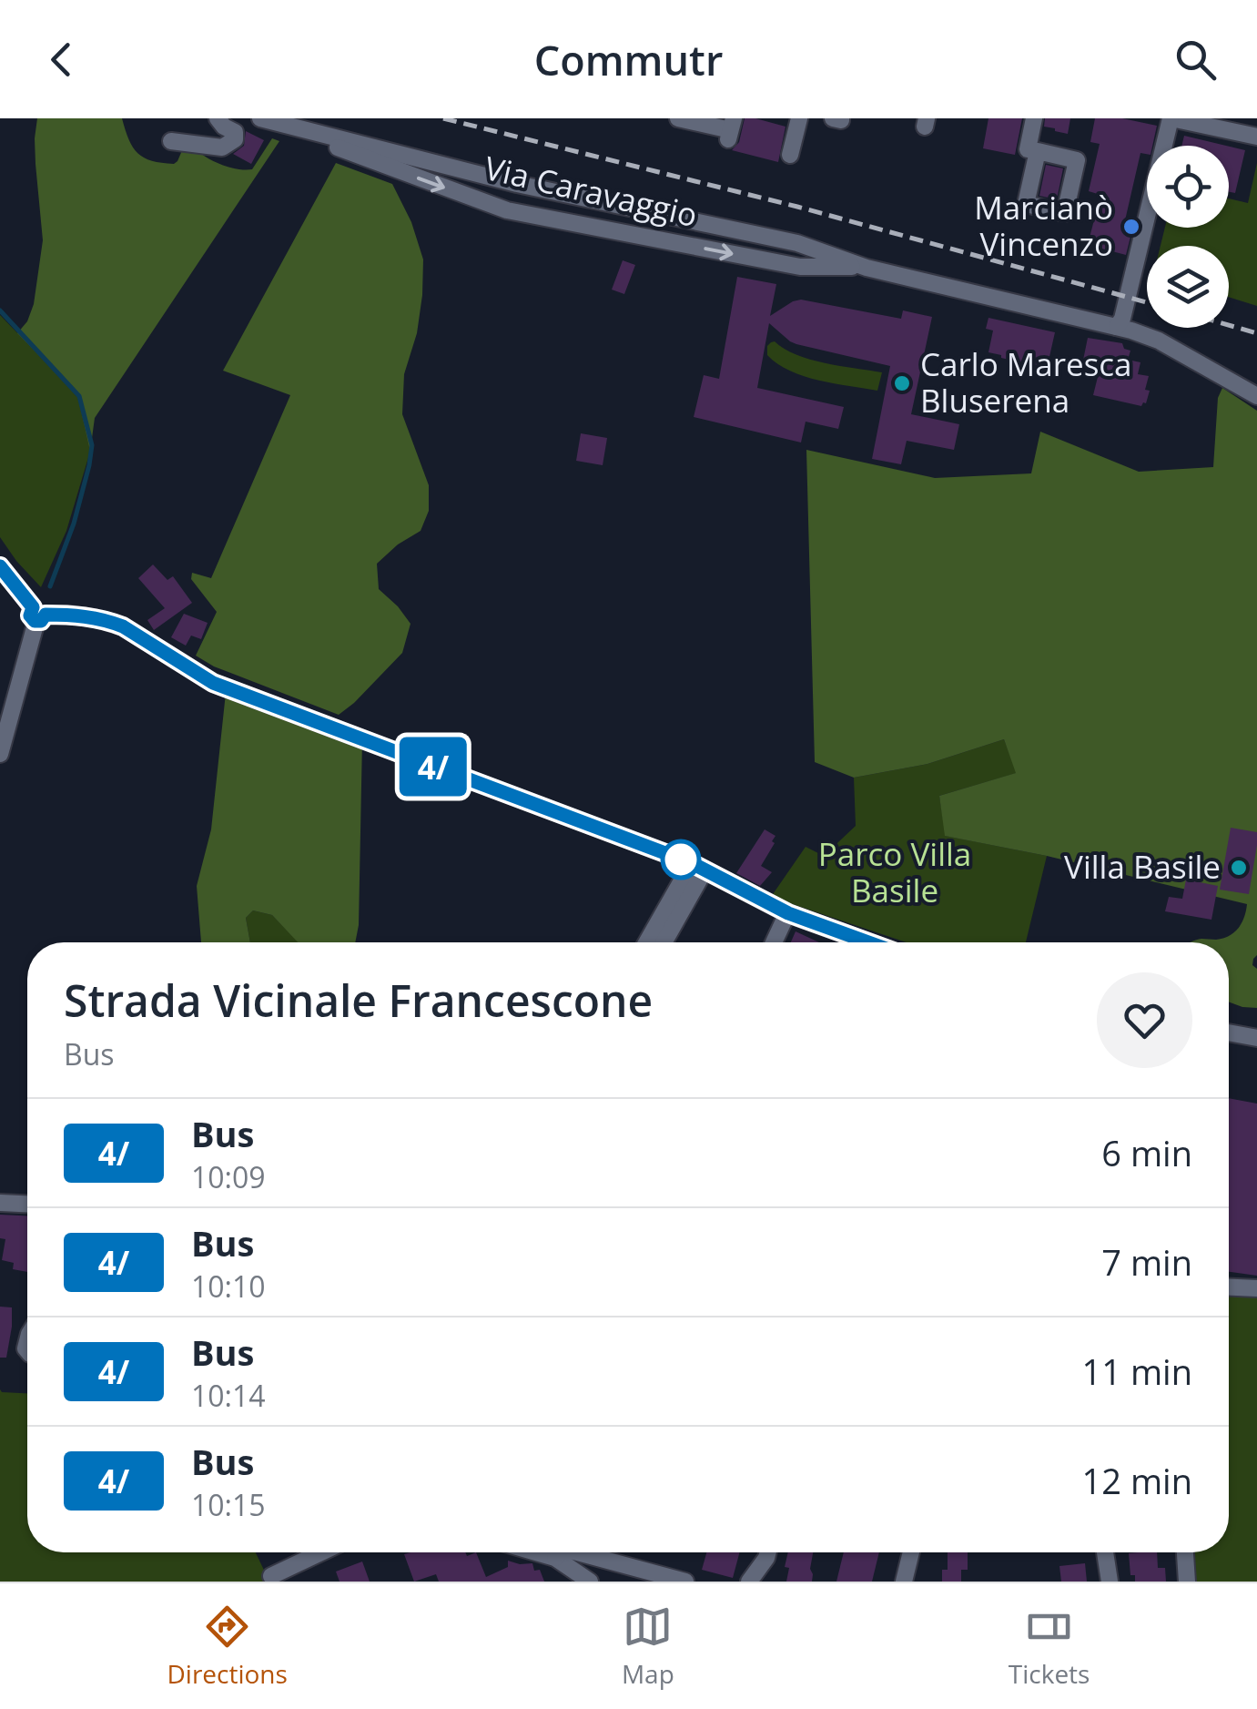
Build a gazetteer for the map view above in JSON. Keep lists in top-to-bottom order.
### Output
{
  "streets": {
    "street": ["Via Caravaggio"]
  },
  "parks": ["Parco Villa Basile"],
  "places": ["Marcianò Vincenzo", "Carlo Maresca Bluserena", "Villa Basile"],
  "lines": ["bus line 4/"],
  "page": {
    "header": "Commutr",
    "on_map": "4/",
    "heading": ["Strada Vicinale Francescone", "Bus"],
    "list": [
      {
        "mark": "4/",
        "name": "Bus",
        "note": "10:09",
        "value": "6 min"
      },
      {
        "mark": "4/",
        "name": "Bus",
        "note": "10:10",
        "value": "7 min"
      },
      {
        "mark": "4/",
        "name": "Bus",
        "note": "10:14",
        "value": "11 min"
      },
      {
        "mark": "4/",
        "name": "Bus",
        "note": "10:15",
        "value": "12 min"
      }
    ],
    "tabs": ["Directions", "Map", "Tickets"]
  }
}
